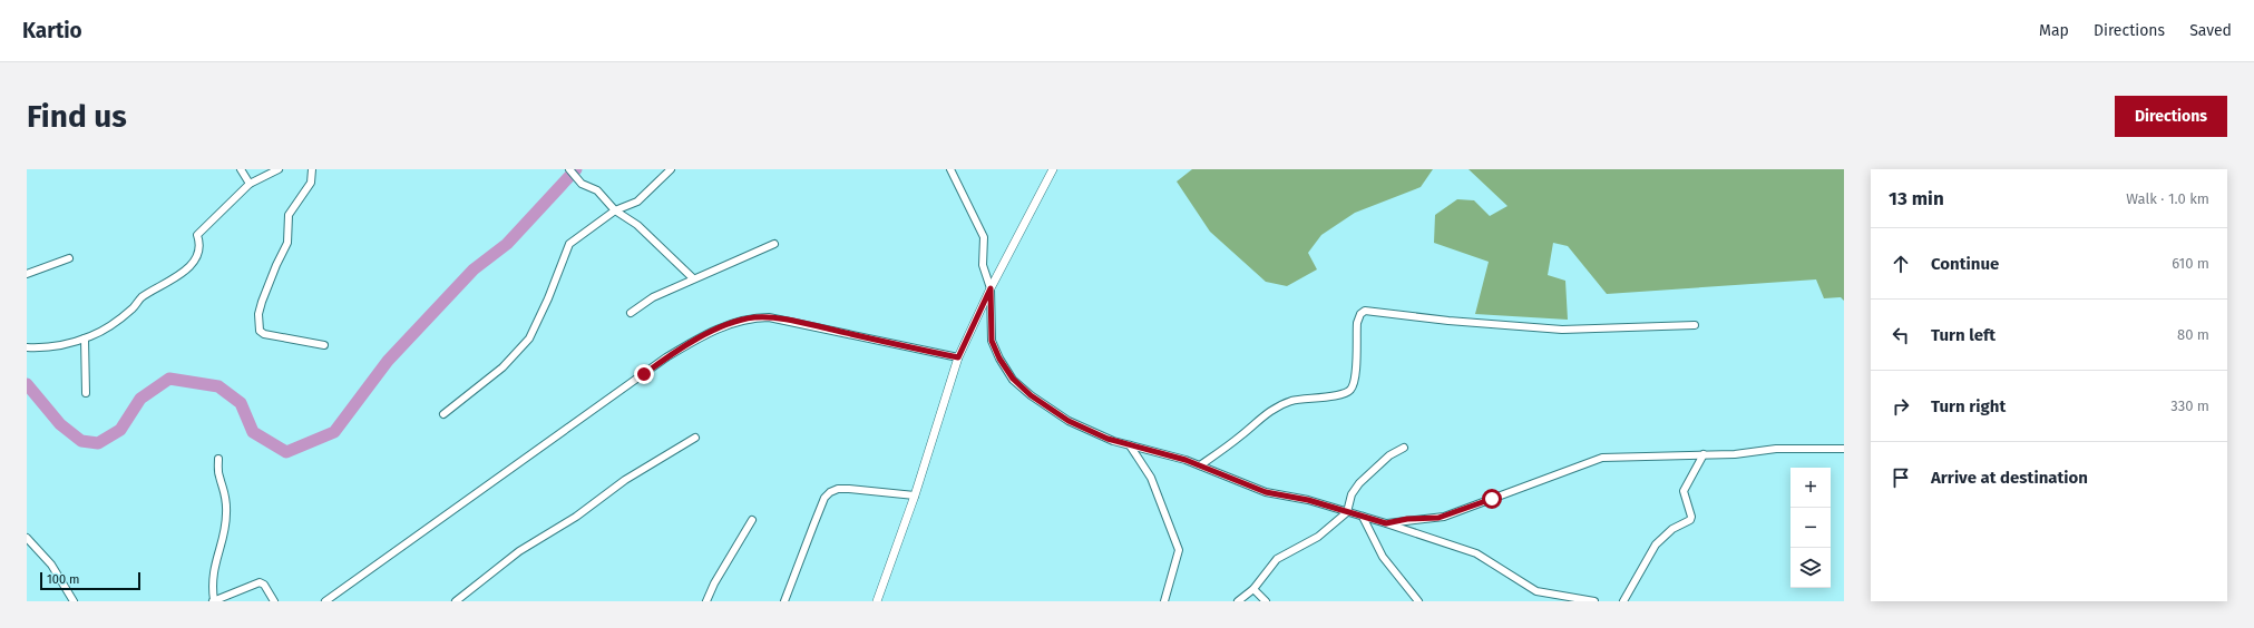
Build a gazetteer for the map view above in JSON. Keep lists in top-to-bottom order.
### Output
{
  "scale_bar": "100 m",
  "page": {
    "header": "Kartio",
    "nav": ["Map", "Directions", "Saved"],
    "buttons": "Directions",
    "title": "Find us",
    "heading": ["13 min", "Walk · 1.0 km"],
    "list": [
      ["Continue", "610 m"],
      ["Turn left", "80 m"],
      ["Turn right", "330 m"],
      "Arrive at destination"
    ],
    "map_buttons": ["+", "−"],
    "scale": "100 m"
  }
}
